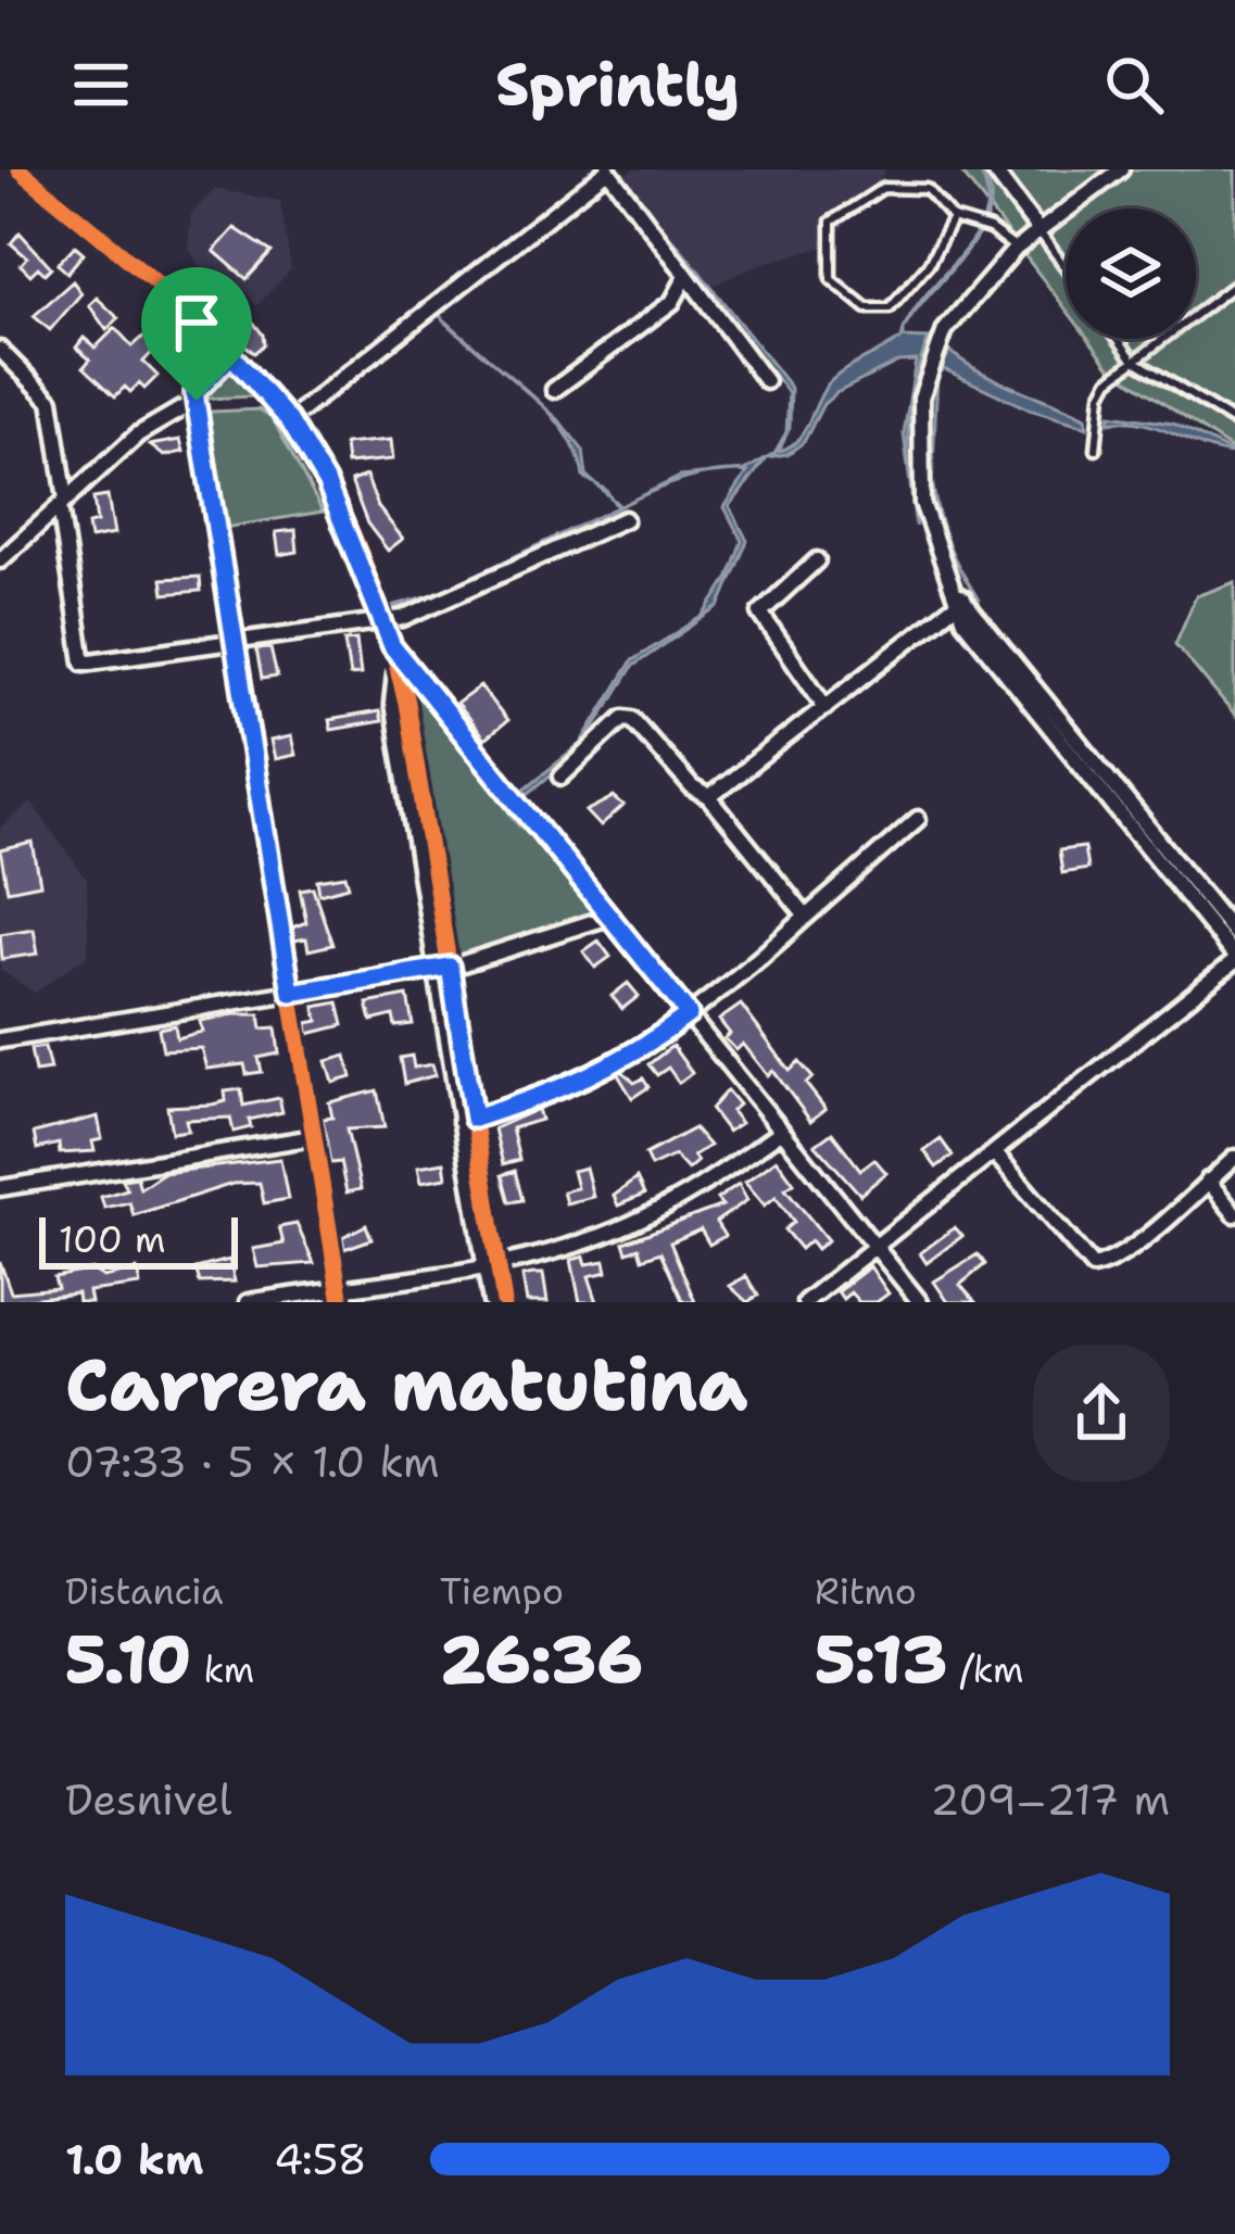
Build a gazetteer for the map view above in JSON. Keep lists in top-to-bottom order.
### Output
{
  "scale_bar": "100 m",
  "page": {
    "header": "Sprintly",
    "scale": "100 m",
    "heading": ["Carrera matutina", "07:33 · 5 × 1.0 km"],
    "stats": [
      ["Distancia", "5.10 km"],
      ["Tiempo", "26:36"],
      ["Ritmo", "5:13 /km"]
    ],
    "chart": ["Desnivel", "209–217 m"],
    "list": [
      {
        "name": "1.0 km",
        "note": "4:58"
      }
    ]
  }
}
